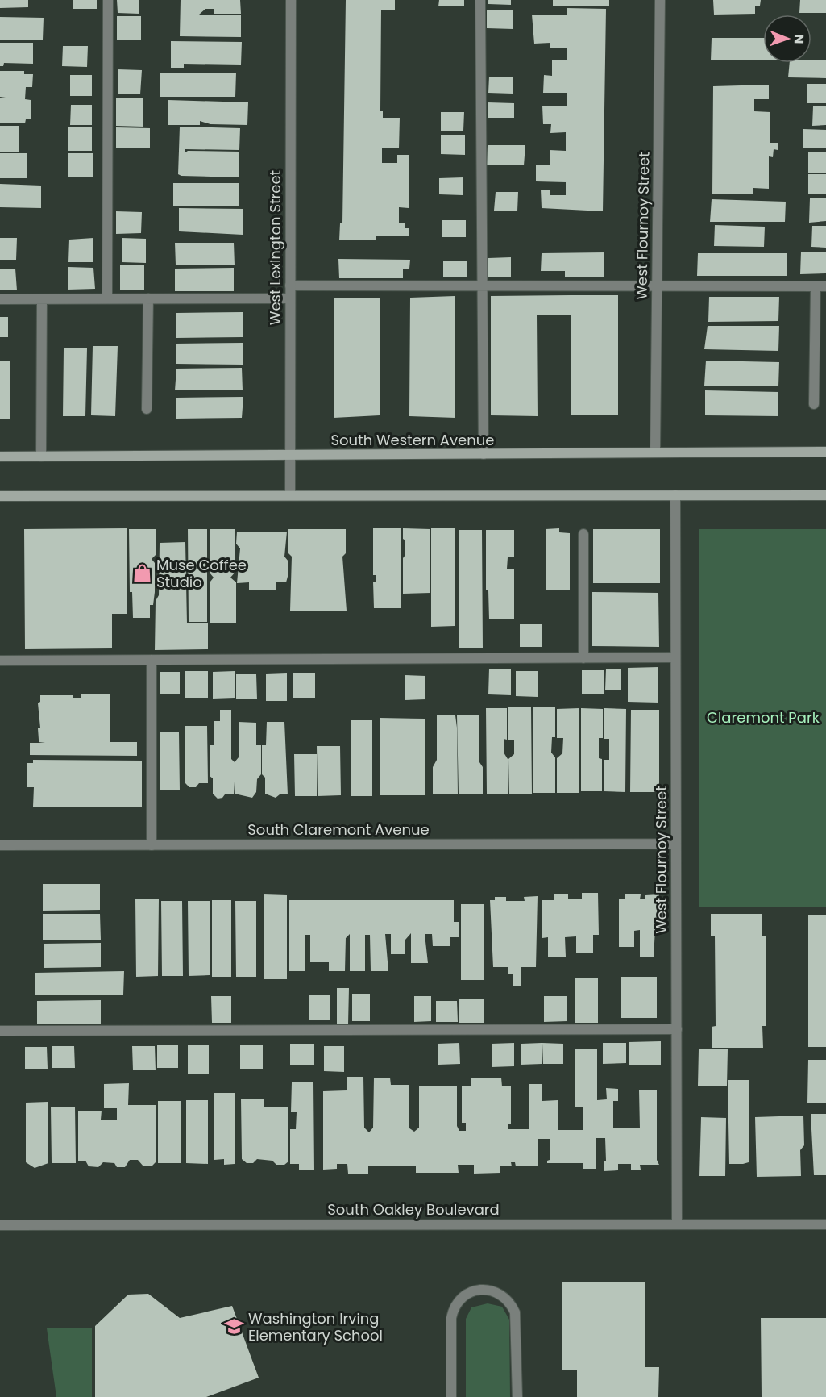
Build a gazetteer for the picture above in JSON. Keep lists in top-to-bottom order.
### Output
{
  "streets": {
    "main road": ["South Western Avenue"],
    "street": [
      "West Flournoy Street",
      "West Lexington Street",
      "South Claremont Avenue",
      "South Oakley Boulevard"
    ]
  },
  "crossings": [
    ["West Flournoy Street", "South Western Avenue"],
    ["West Flournoy Street", "South Claremont Avenue"],
    ["West Flournoy Street", "South Oakley Boulevard"],
    ["West Lexington Street", "South Western Avenue"]
  ],
  "parks": ["Claremont Park"],
  "places": {
    "shop": ["Muse Coffee Studio"],
    "school or university": ["Washington Irving Elementary School"]
  },
  "north": "right"
}
